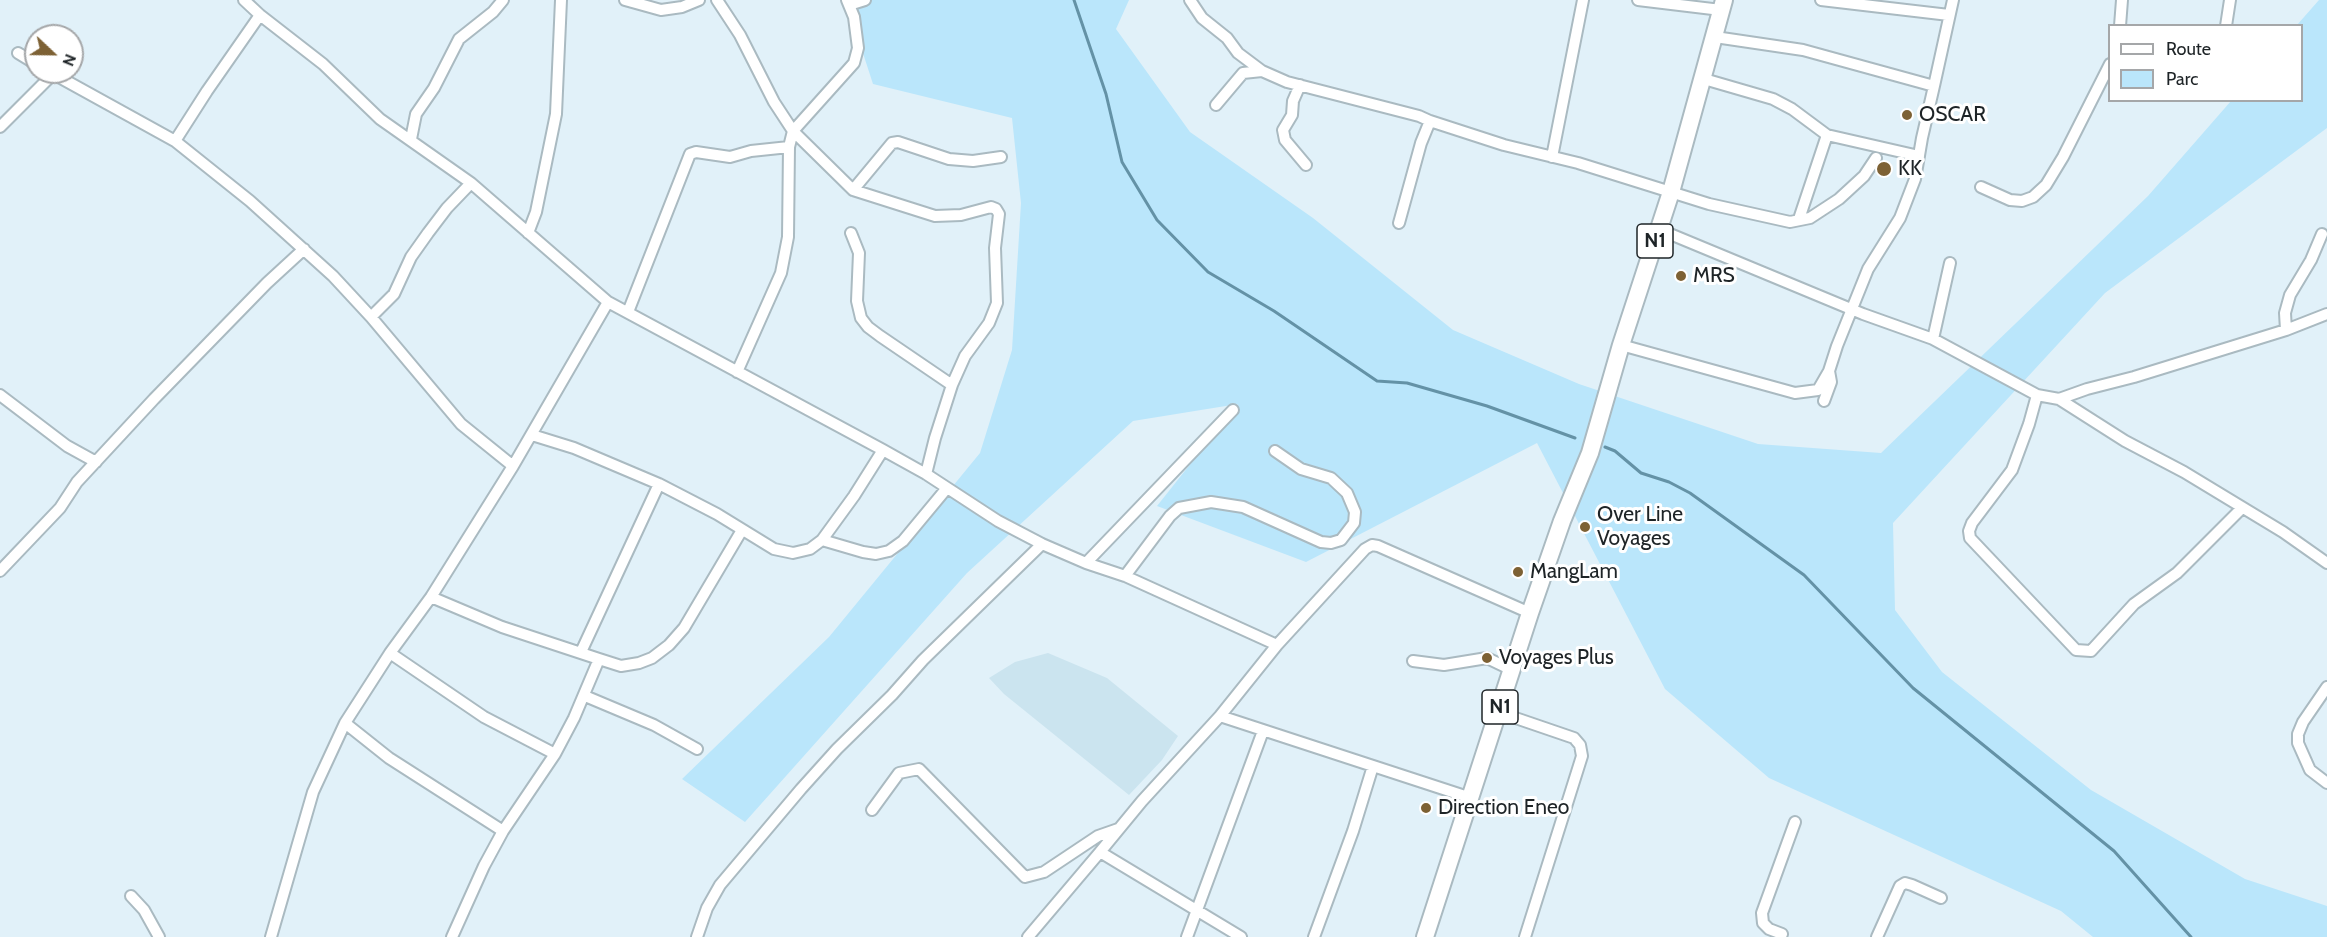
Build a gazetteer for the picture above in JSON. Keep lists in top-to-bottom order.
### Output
{
  "streets": {
    "highway": ["N1"]
  },
  "places": [
    "OSCAR",
    "KK",
    "MRS",
    "Over Line Voyages",
    "MangLam",
    "Voyages Plus",
    "Direction Eneo"
  ],
  "legend": ["Route", "Parc"],
  "north": "right"
}
